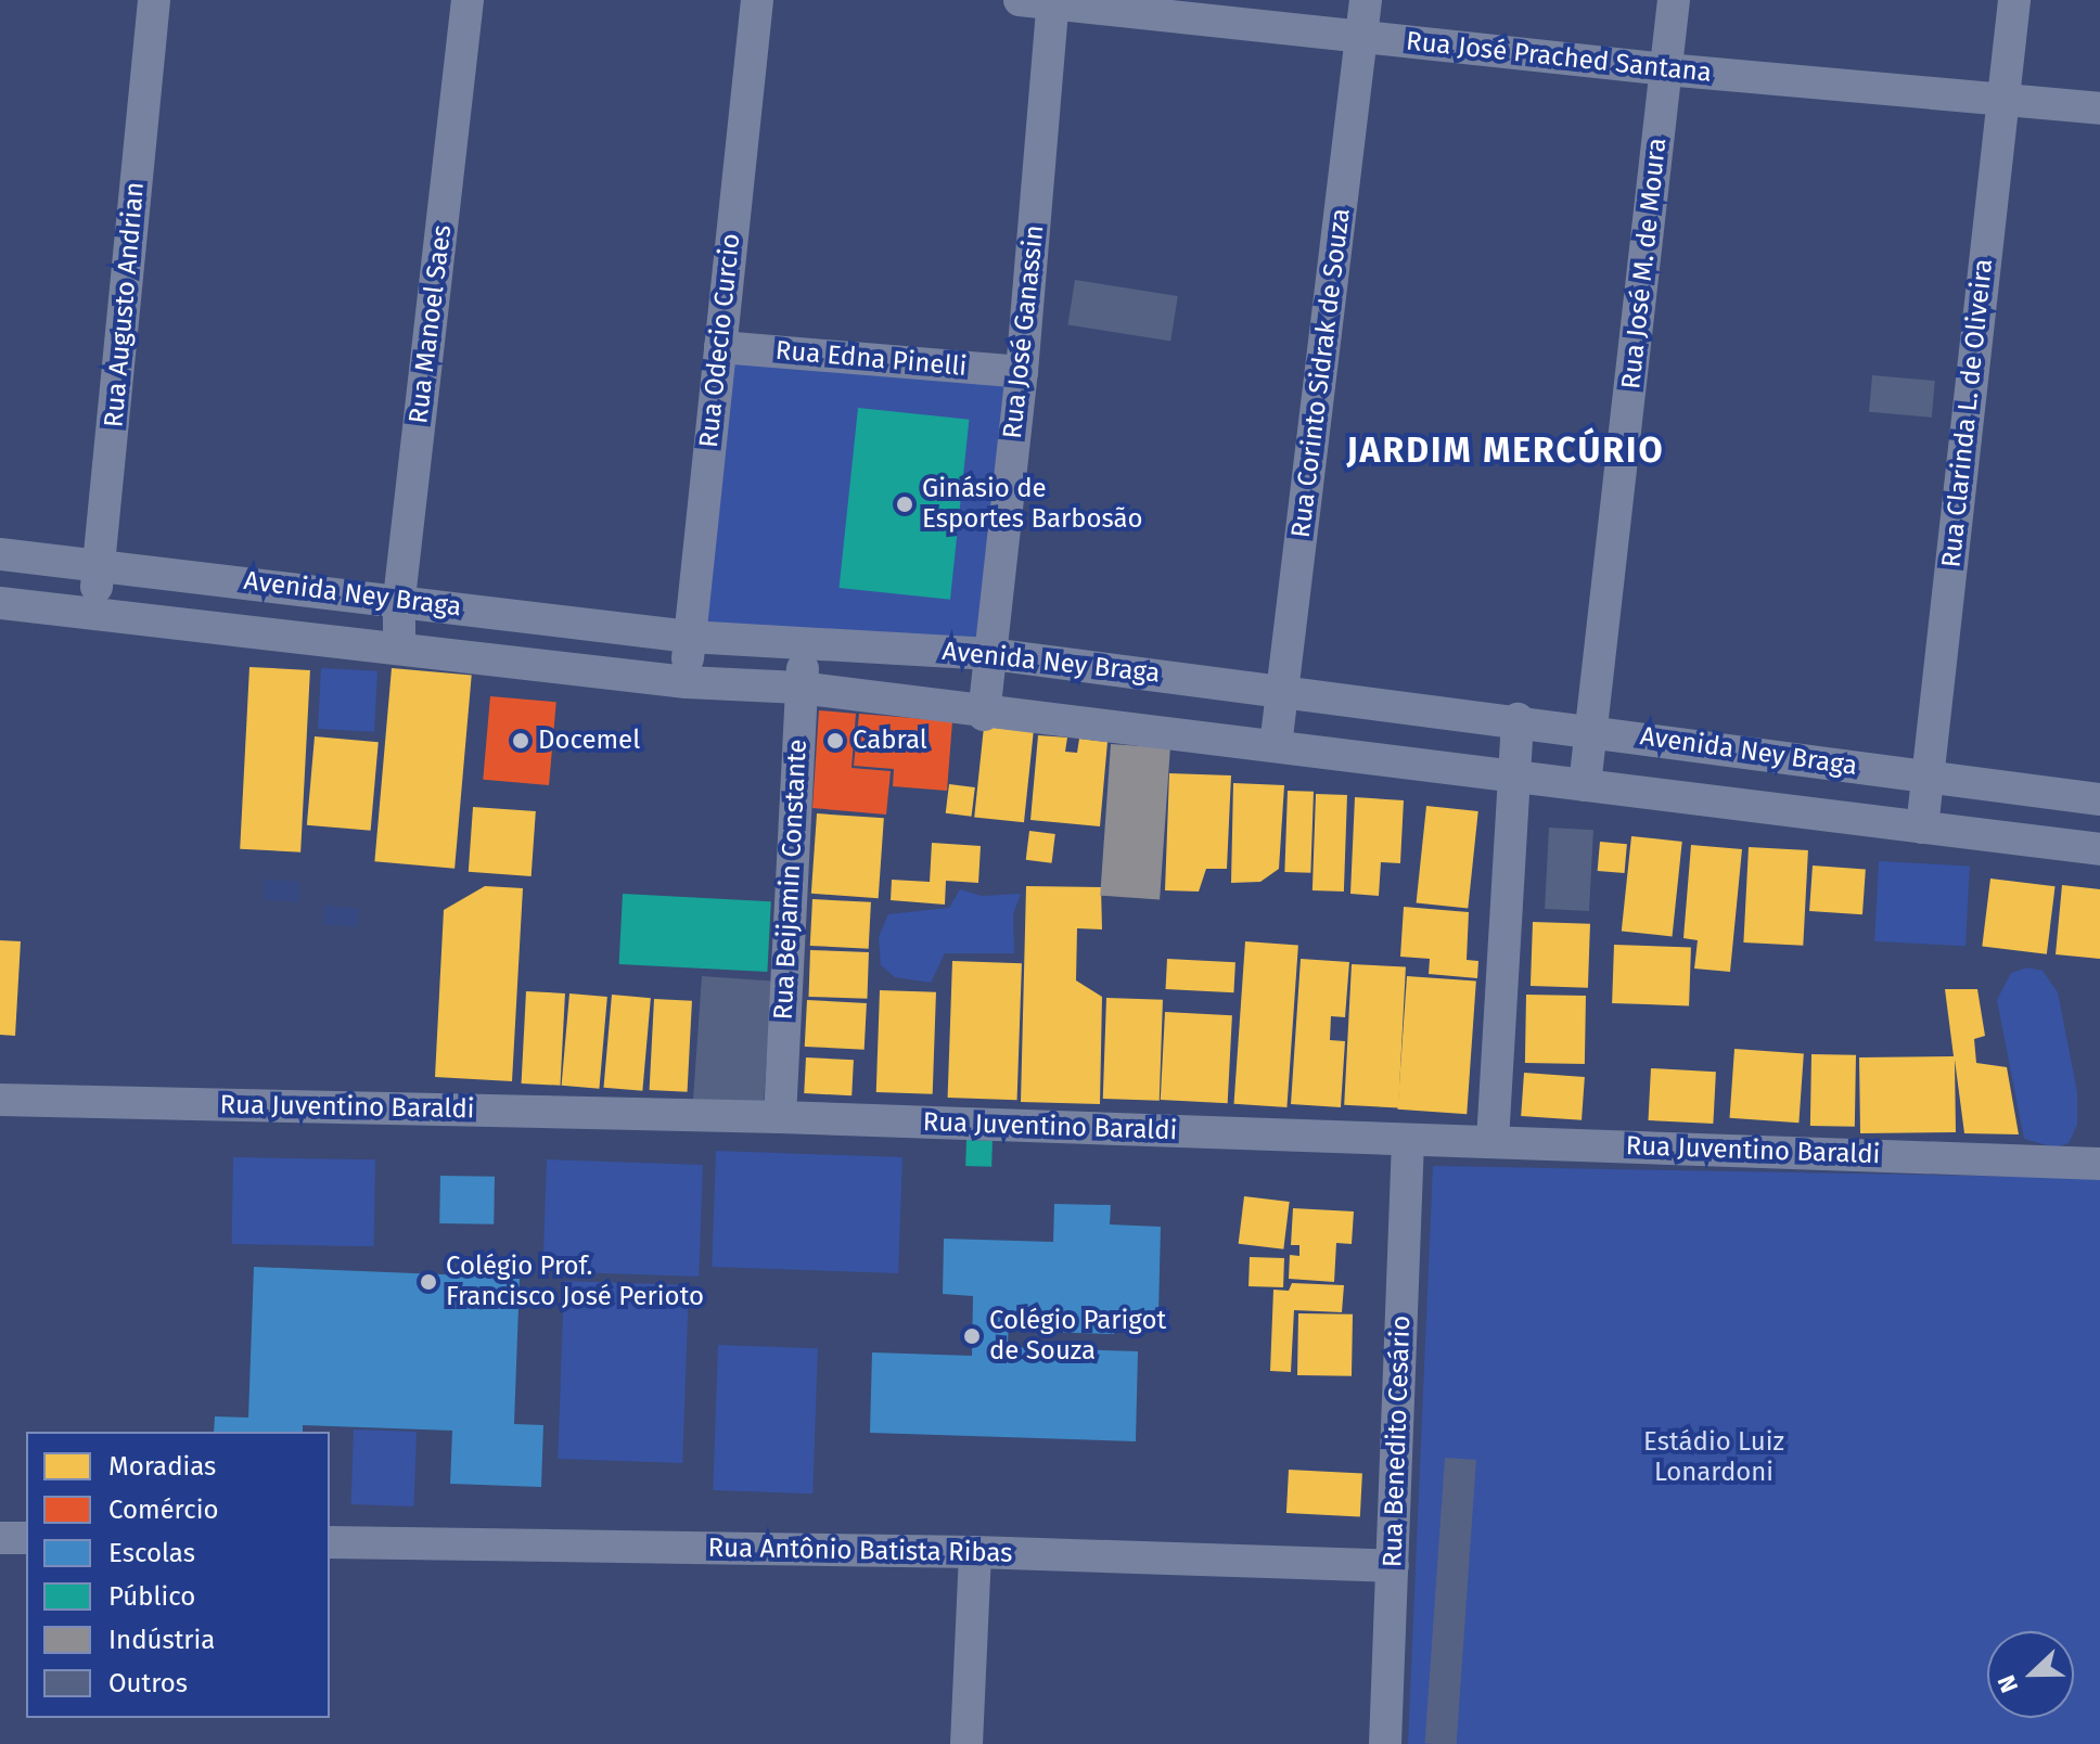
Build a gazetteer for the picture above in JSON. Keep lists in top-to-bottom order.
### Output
{
  "streets": {
    "street": [
      "Rua José Prached Santana",
      "Rua José M. de Moura",
      "Rua Augusto Andrian",
      "Rua Manoel Saes",
      "Rua José Ganassin",
      "Rua Odecio Curcio",
      "Rua Edna Pinelli",
      "Rua Corinto Sidrak de Souza",
      "Rua Clarinda L. de Oliveira",
      "Avenida Ney Braga",
      "Rua Beijamin Constante",
      "Rua Juventino Baraldi",
      "Rua Benedito Cesário",
      "Rua Antônio Batista Ribas"
    ]
  },
  "crossings": [
    ["Rua José Prached Santana", "Rua José M. de Moura"],
    ["Rua José Prached Santana", "Rua José Ganassin"],
    ["Rua José Prached Santana", "Rua Corinto Sidrak de Souza"],
    ["Rua José Prached Santana", "Rua Clarinda L. de Oliveira"],
    ["Rua José M. de Moura", "Avenida Ney Braga"],
    ["Rua Augusto Andrian", "Avenida Ney Braga"],
    ["Rua Manoel Saes", "Avenida Ney Braga"],
    ["Rua José Ganassin", "Rua Edna Pinelli"],
    ["Rua José Ganassin", "Avenida Ney Braga"],
    ["Rua Odecio Curcio", "Rua Edna Pinelli"],
    ["Rua Odecio Curcio", "Avenida Ney Braga"],
    ["Rua Corinto Sidrak de Souza", "Avenida Ney Braga"],
    ["Rua Clarinda L. de Oliveira", "Avenida Ney Braga"],
    ["Avenida Ney Braga", "Rua Beijamin Constante"],
    ["Rua Beijamin Constante", "Rua Juventino Baraldi"],
    ["Rua Juventino Baraldi", "Rua Benedito Cesário"],
    ["Rua Benedito Cesário", "Rua Antônio Batista Ribas"]
  ],
  "districts": ["JARDIM MERCÚRIO"],
  "parks": ["Estádio Luiz Lonardoni"],
  "places": [
    "Ginásio de Esportes Barbosão",
    "Docemel",
    "Cabral",
    "Colégio Prof. Francisco José Perioto",
    "Colégio Parigot de Souza"
  ],
  "legend": [
    "Moradias",
    "Comércio",
    "Escolas",
    "Público",
    "Indústria",
    "Outros"
  ],
  "north": "left"
}
